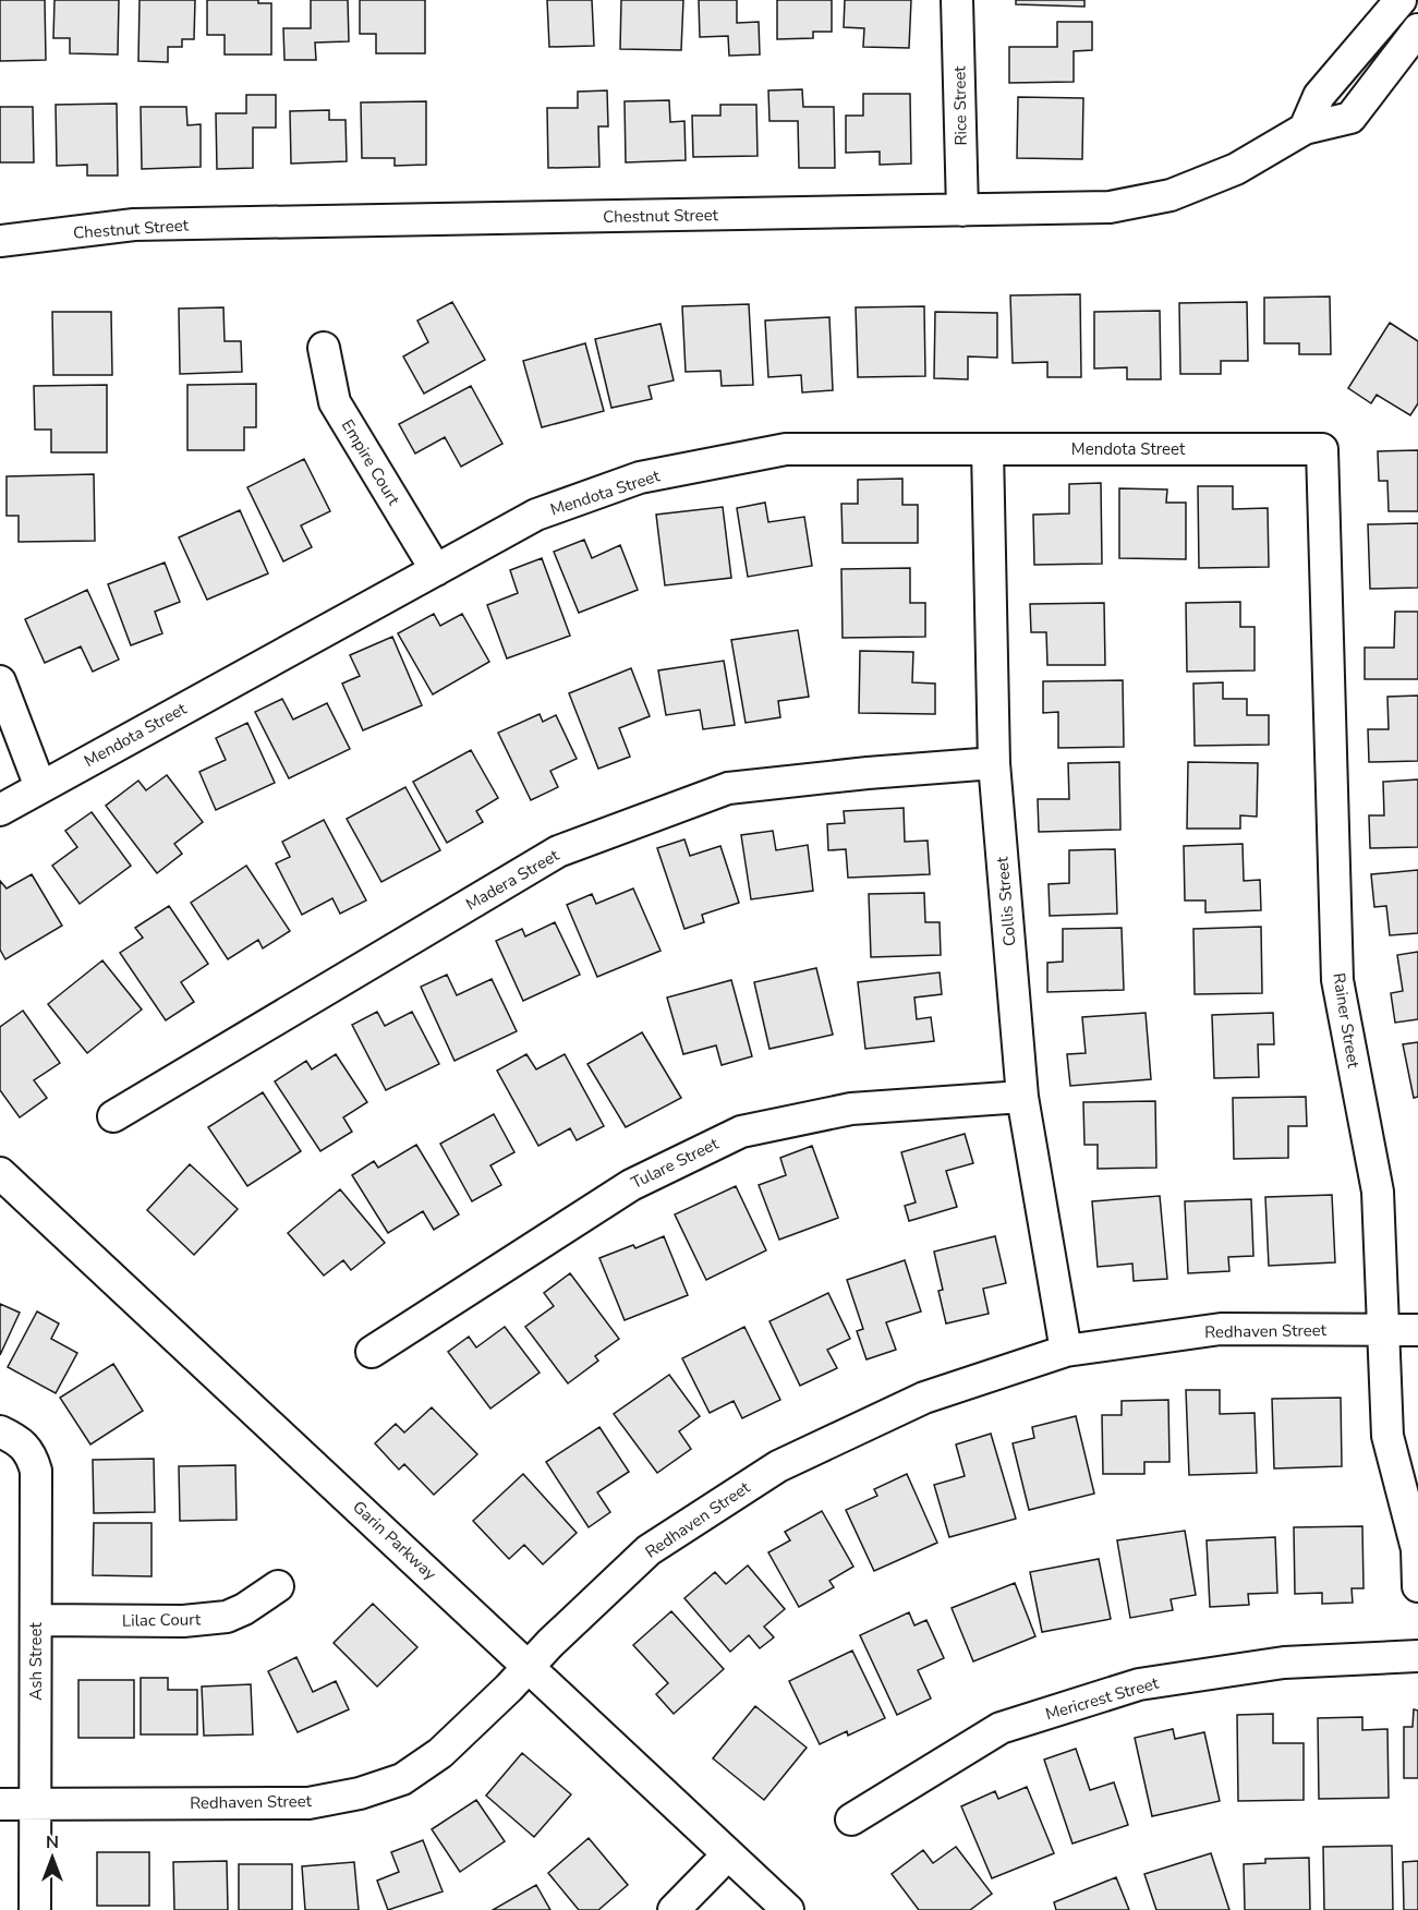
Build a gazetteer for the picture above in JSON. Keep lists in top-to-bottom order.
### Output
{
  "streets": {
    "street": [
      "Rice Street",
      "Chestnut Street",
      "Mendota Street",
      "Empire Court",
      "Madera Street",
      "Collis Street",
      "Rainer Street",
      "Tulare Street",
      "Redhaven Street",
      "Garin Parkway",
      "Lilac Court",
      "Ash Street",
      "Mericrest Street"
    ]
  },
  "crossings": [
    ["Rice Street", "Chestnut Street"],
    ["Mendota Street", "Empire Court"],
    ["Mendota Street", "Collis Street"],
    ["Mendota Street", "Rainer Street"],
    ["Madera Street", "Collis Street"],
    ["Collis Street", "Tulare Street"],
    ["Collis Street", "Redhaven Street"],
    ["Rainer Street", "Redhaven Street"],
    ["Redhaven Street", "Garin Parkway"],
    ["Redhaven Street", "Ash Street"],
    ["Lilac Court", "Ash Street"]
  ],
  "north": "top"
}
